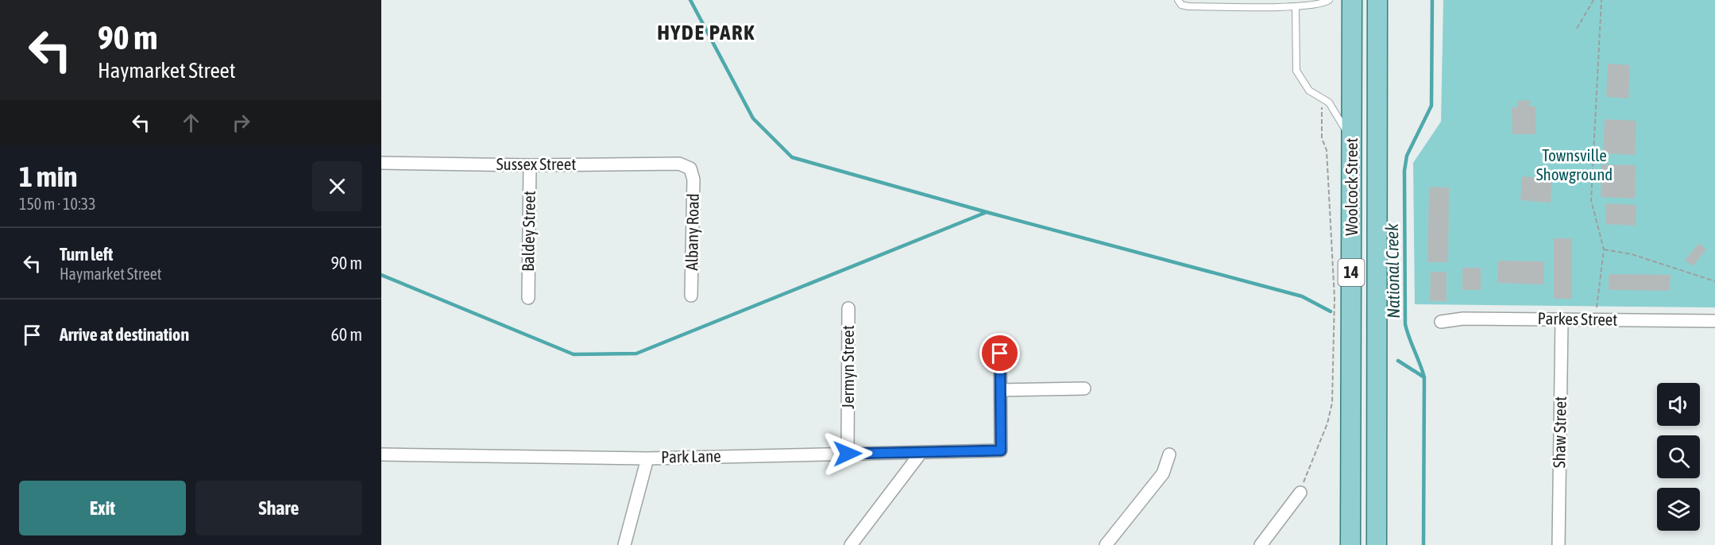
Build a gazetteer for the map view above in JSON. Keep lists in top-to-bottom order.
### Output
{
  "streets": {
    "main road": ["Woolcock Street", "14"],
    "street": [
      "Sussex Street",
      "Baldey Street",
      "Albany Road",
      "Parkes Street",
      "Jermyn Street",
      "Shaw Street",
      "Park Lane"
    ]
  },
  "crossings": [
    ["Sussex Street", "Baldey Street"],
    ["Sussex Street", "Albany Road"],
    ["Parkes Street", "Shaw Street"],
    ["Jermyn Street", "Park Lane"]
  ],
  "districts": ["HYDE PARK"],
  "water": ["National Creek"],
  "parks": ["Townsville Showground"],
  "page": {
    "turn": ["90 m", "Haymarket Street"],
    "heading": ["1 min", "150 m · 10:33"],
    "list": [
      {
        "name": "Turn left",
        "note": "Haymarket Street",
        "value": "90 m"
      },
      {
        "name": "Arrive at destination",
        "value": "60 m"
      }
    ],
    "buttons": ["Exit", "Share"]
  }
}
